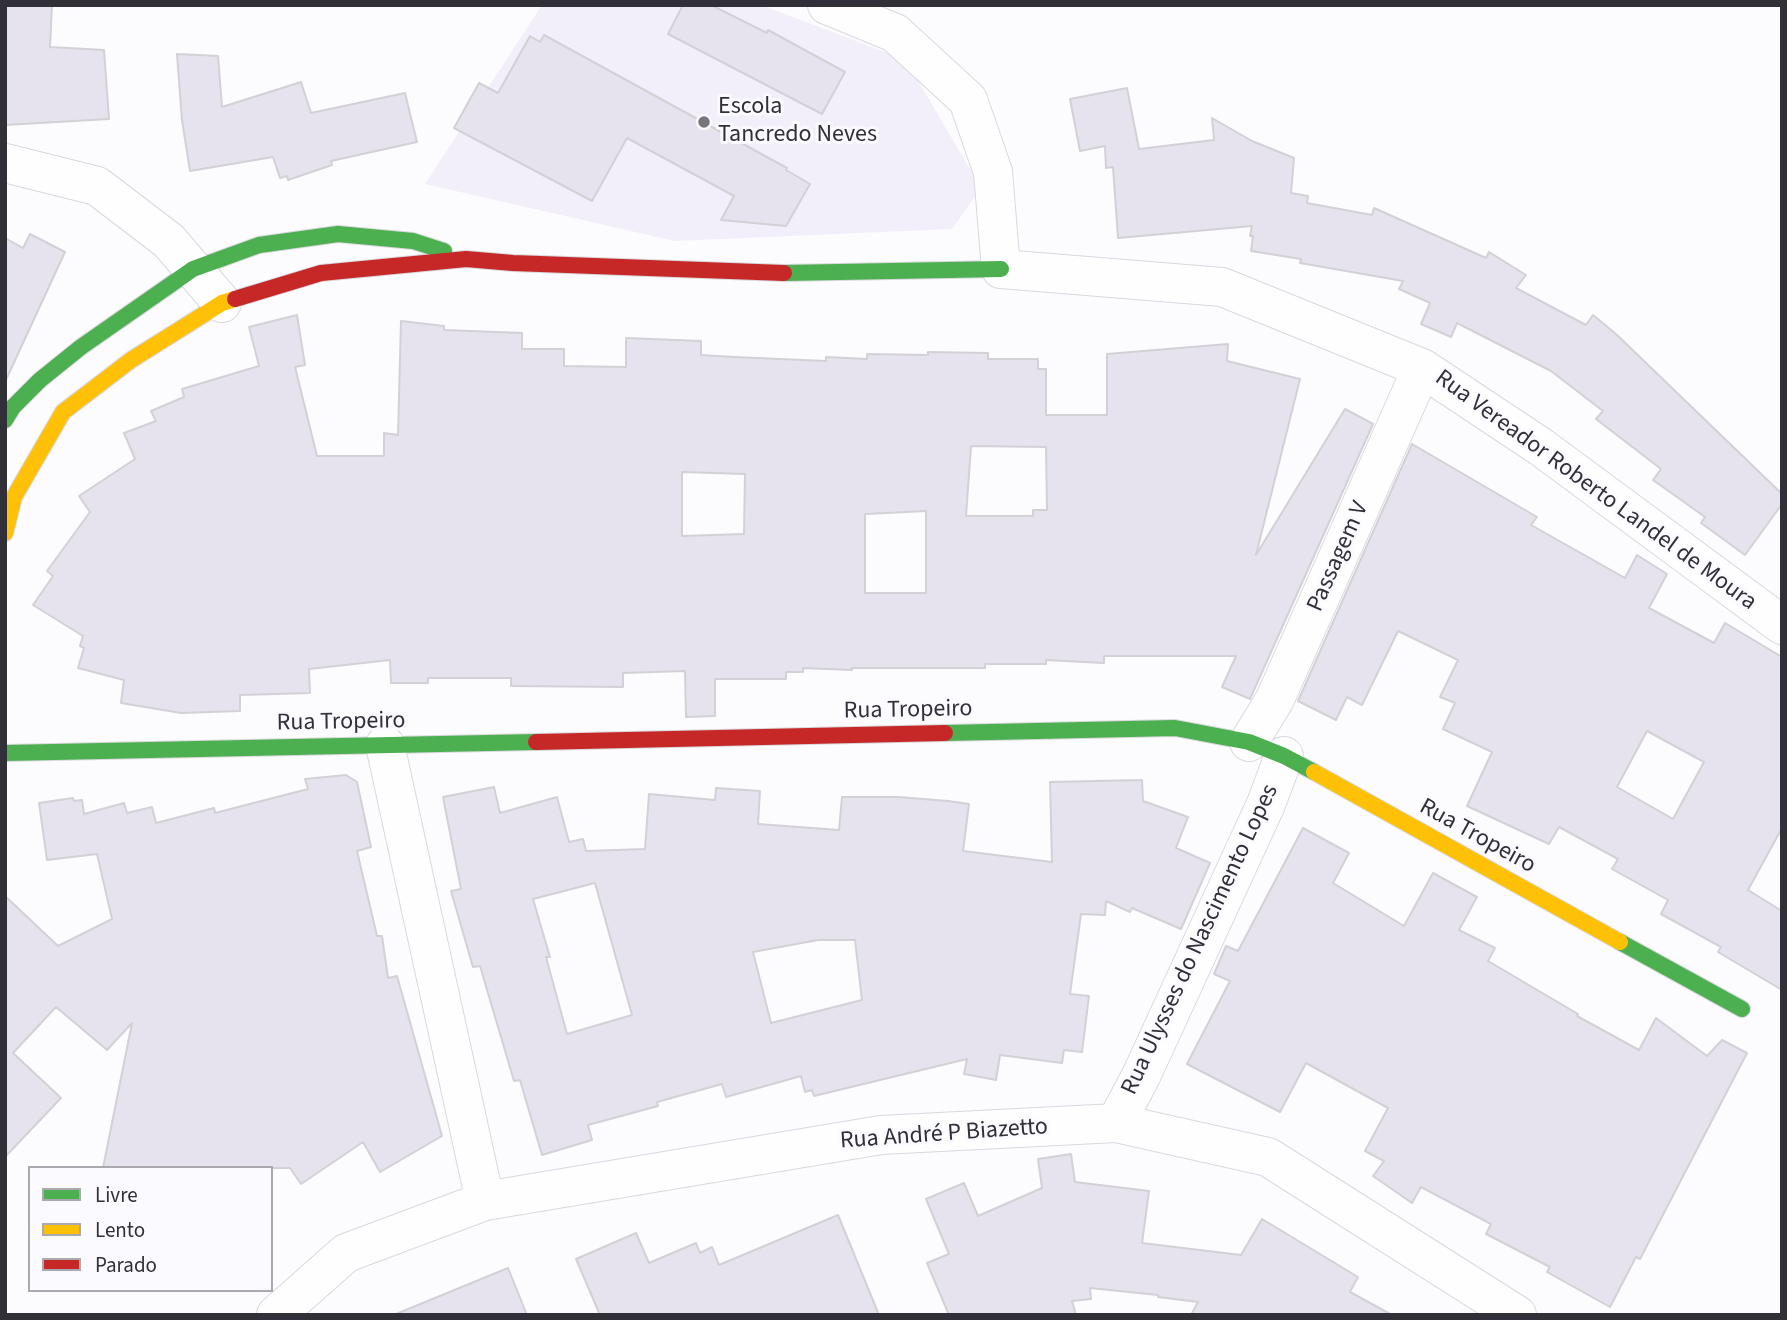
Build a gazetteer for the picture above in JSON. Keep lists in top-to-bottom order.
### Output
{
  "streets": {
    "street": [
      "Rua Vereador Roberto Landel de Moura",
      "Passagem V",
      "Rua Tropeiro",
      "Rua Ulysses do Nascimento Lopes",
      "Rua André P Biazetto"
    ]
  },
  "crossings": [
    ["Rua Vereador Roberto Landel de Moura", "Passagem V"],
    ["Passagem V", "Rua Tropeiro"],
    ["Passagem V", "Rua Ulysses do Nascimento Lopes"],
    ["Rua Tropeiro", "Rua Ulysses do Nascimento Lopes"],
    ["Rua Ulysses do Nascimento Lopes", "Rua André P Biazetto"]
  ],
  "places": ["Escola Tancredo Neves"],
  "legend": ["Livre", "Lento", "Parado"]
}
